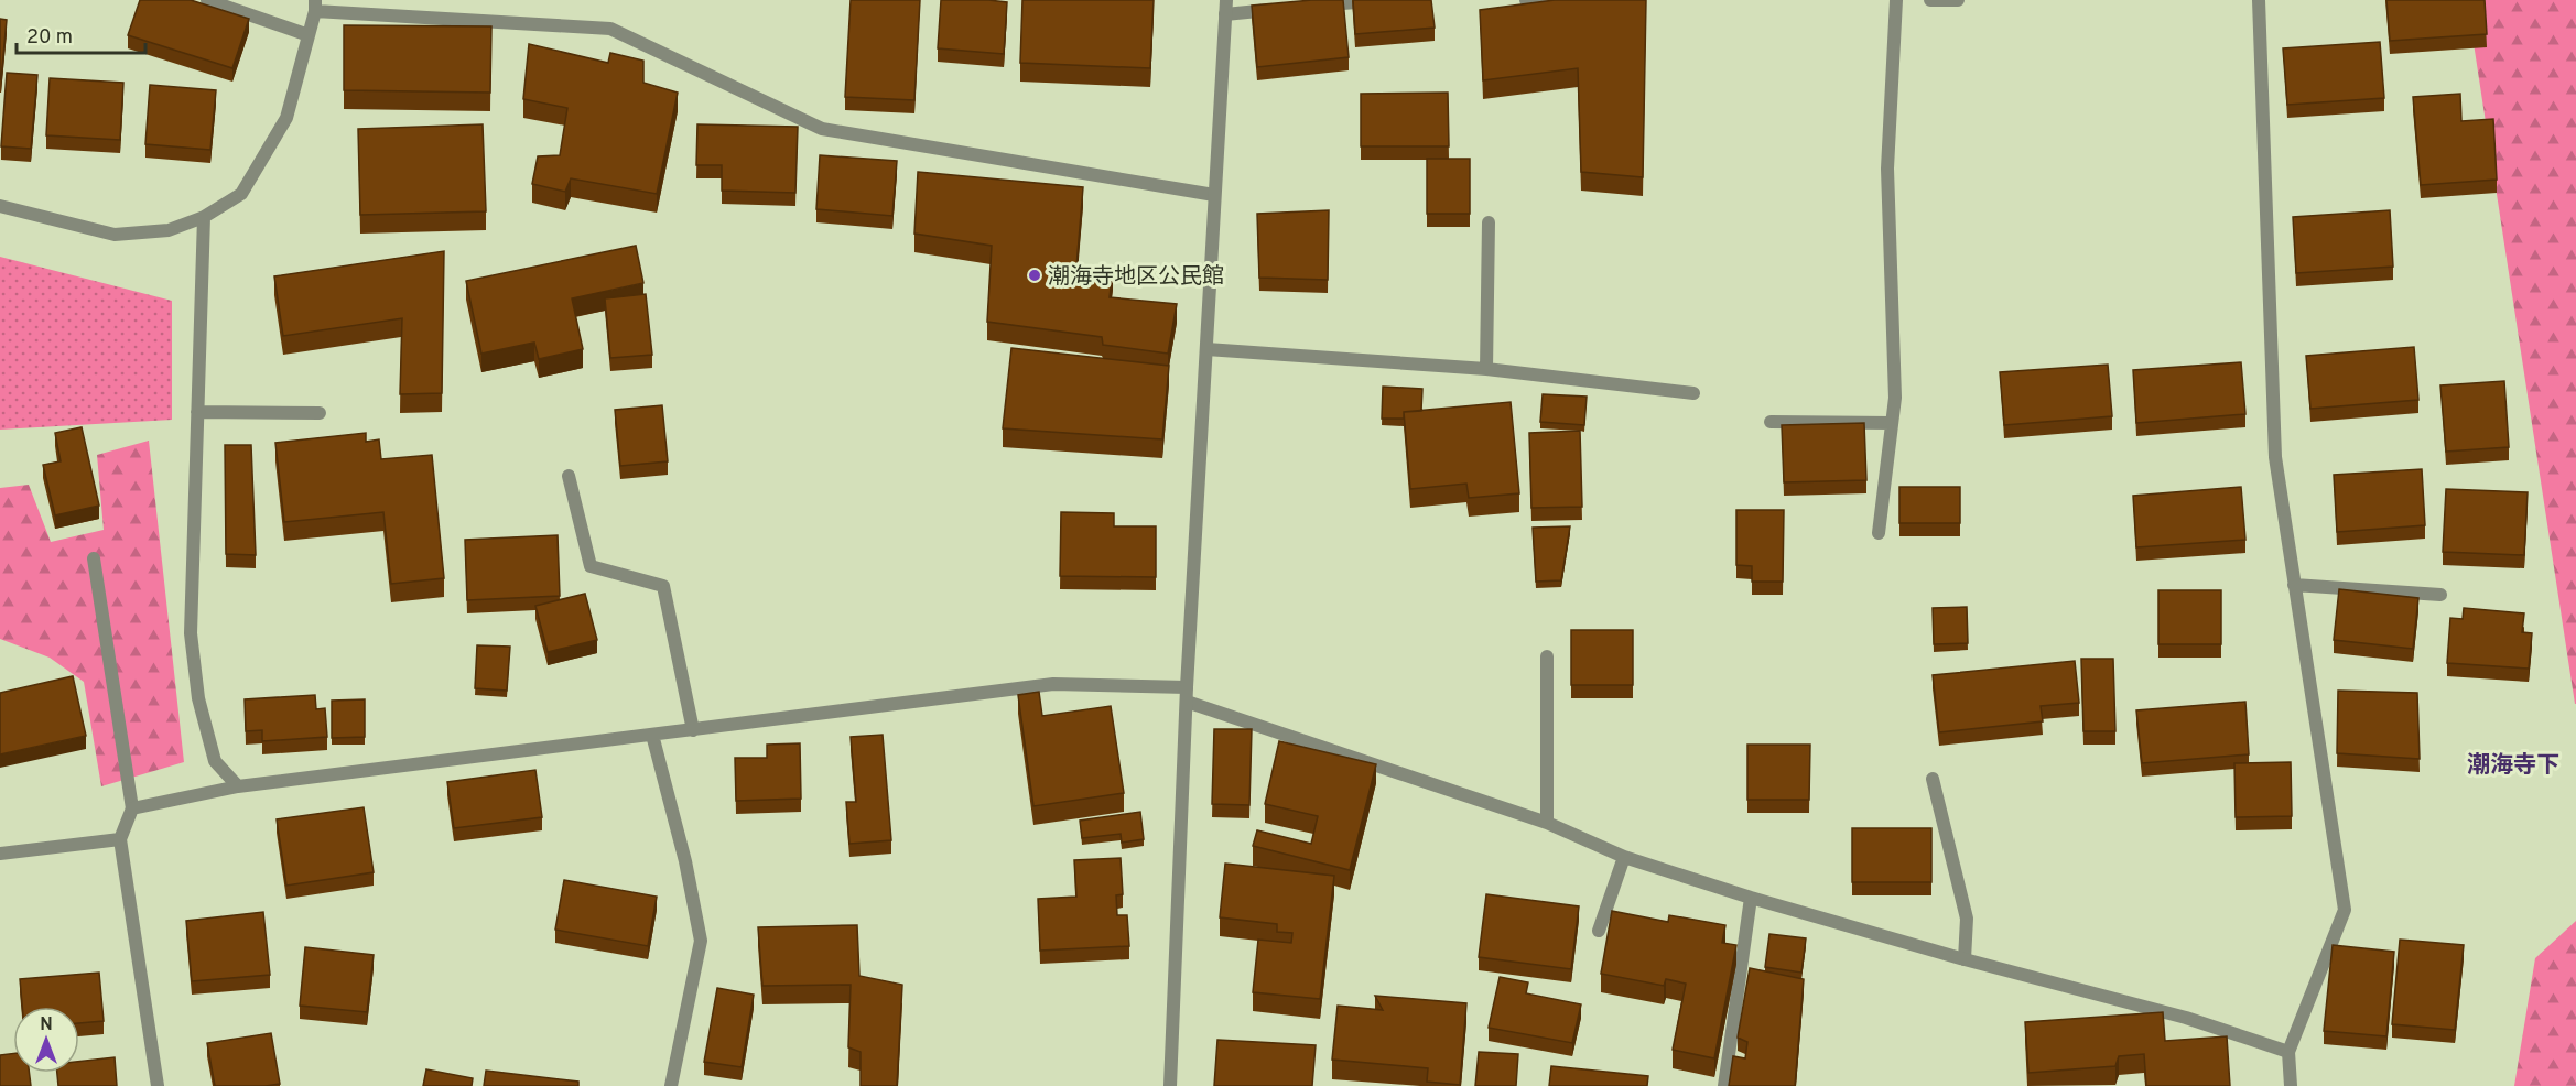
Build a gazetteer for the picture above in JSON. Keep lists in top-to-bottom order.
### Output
{
  "districts": ["潮海寺下"],
  "places": ["潮海寺地区公民館"],
  "scale_bar": "20 m",
  "north": "top"
}
